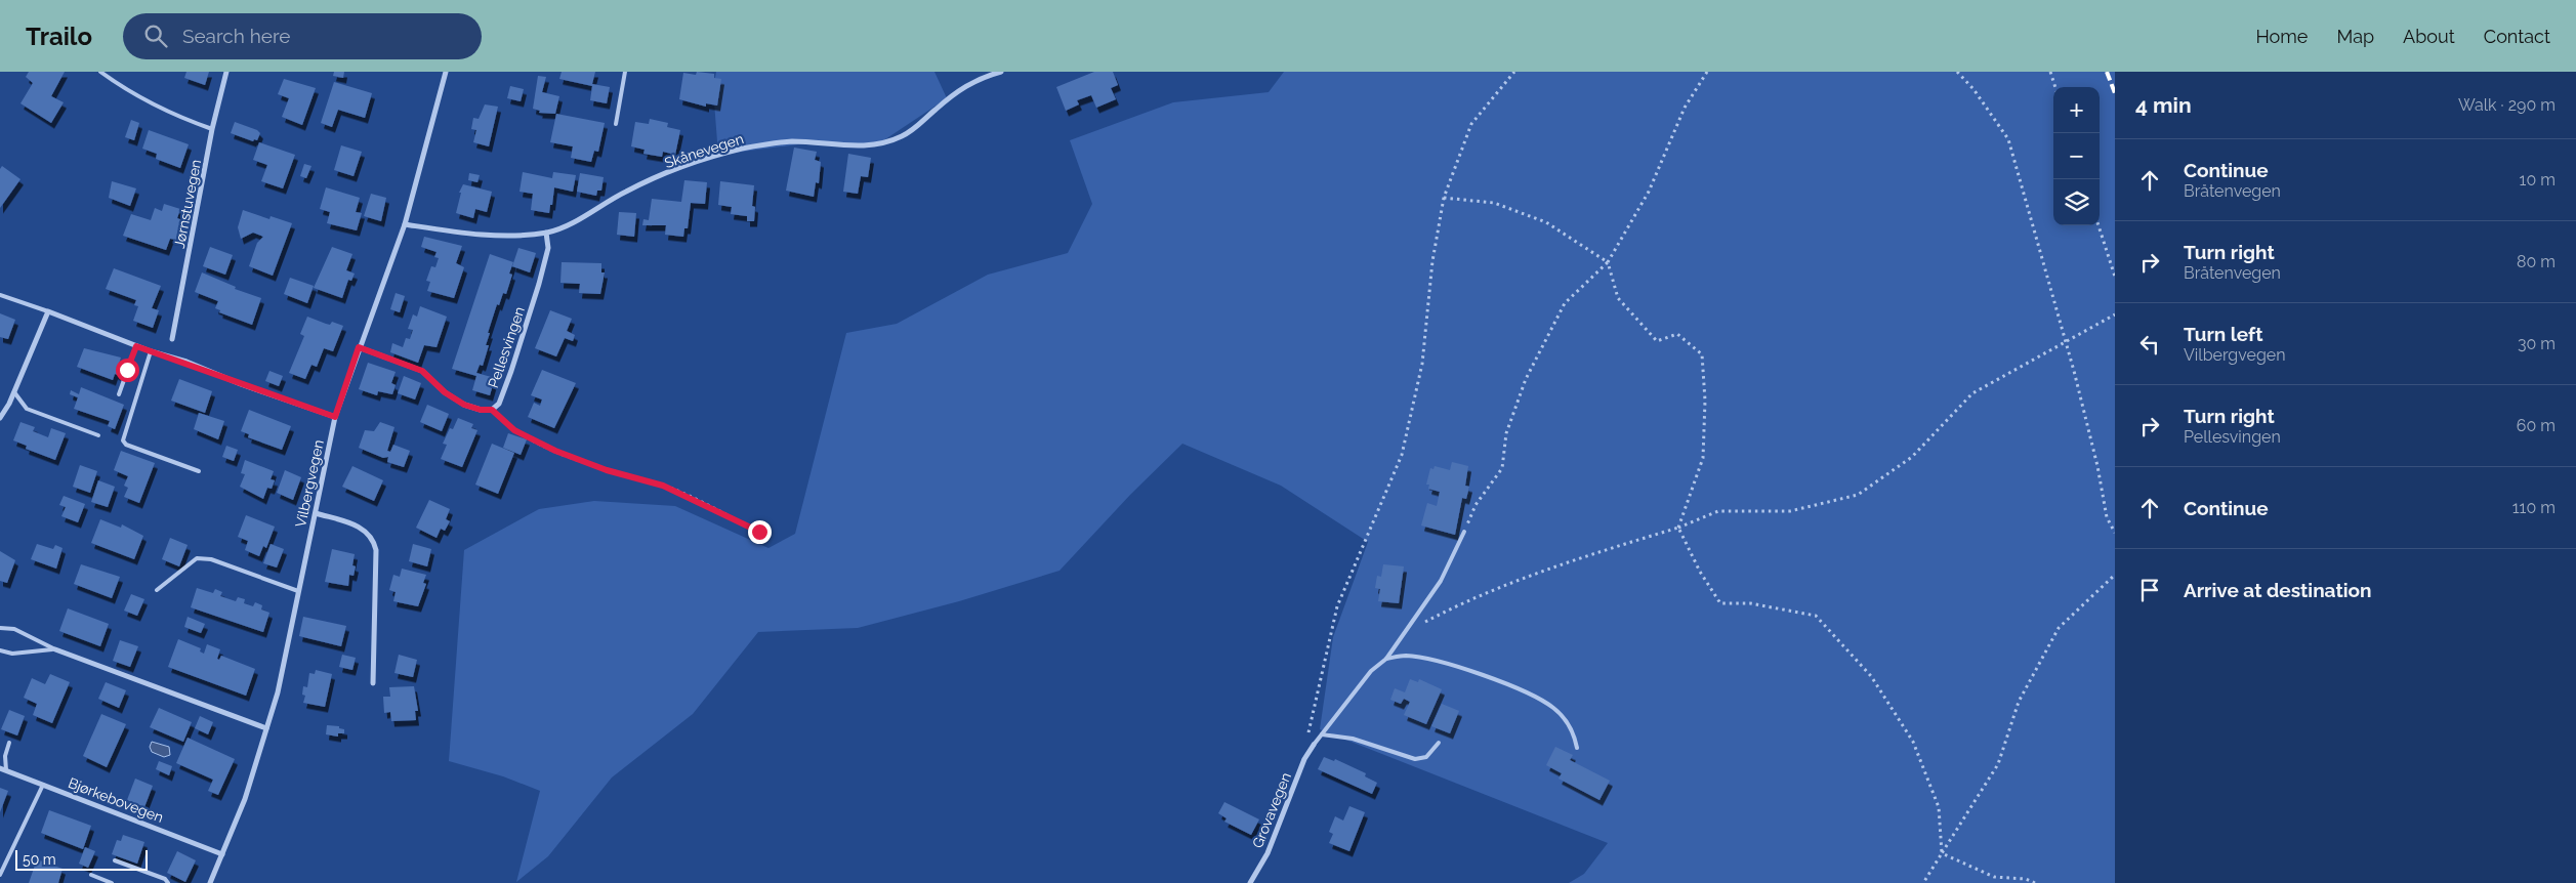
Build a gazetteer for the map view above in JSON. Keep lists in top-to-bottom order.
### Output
{
  "streets": {
    "street": [
      "Skånevegen",
      "Jørnstuvegen",
      "Pellesvingen",
      "Vilbergvegen",
      "Bjørkebovegen",
      "Grovavegen"
    ]
  },
  "crossings": [
    ["Skånevegen", "Pellesvingen"],
    ["Skånevegen", "Vilbergvegen"],
    ["Vilbergvegen", "Bjørkebovegen"]
  ],
  "scale_bar": "50 m",
  "page": {
    "header": "Trailo",
    "search": "Search here",
    "nav": [
      "Home",
      "Map",
      "About",
      "Contact"
    ],
    "heading": ["4 min", "Walk · 290 m"],
    "map_buttons": ["+", "−"],
    "list": [
      ["Continue", "Bråtenvegen", "10 m"],
      ["Turn right", "Bråtenvegen", "80 m"],
      ["Turn left", "Vilbergvegen", "30 m"],
      ["Turn right", "Pellesvingen", "60 m"],
      ["Continue", "110 m"],
      "Arrive at destination"
    ],
    "scale": "50 m"
  }
}
